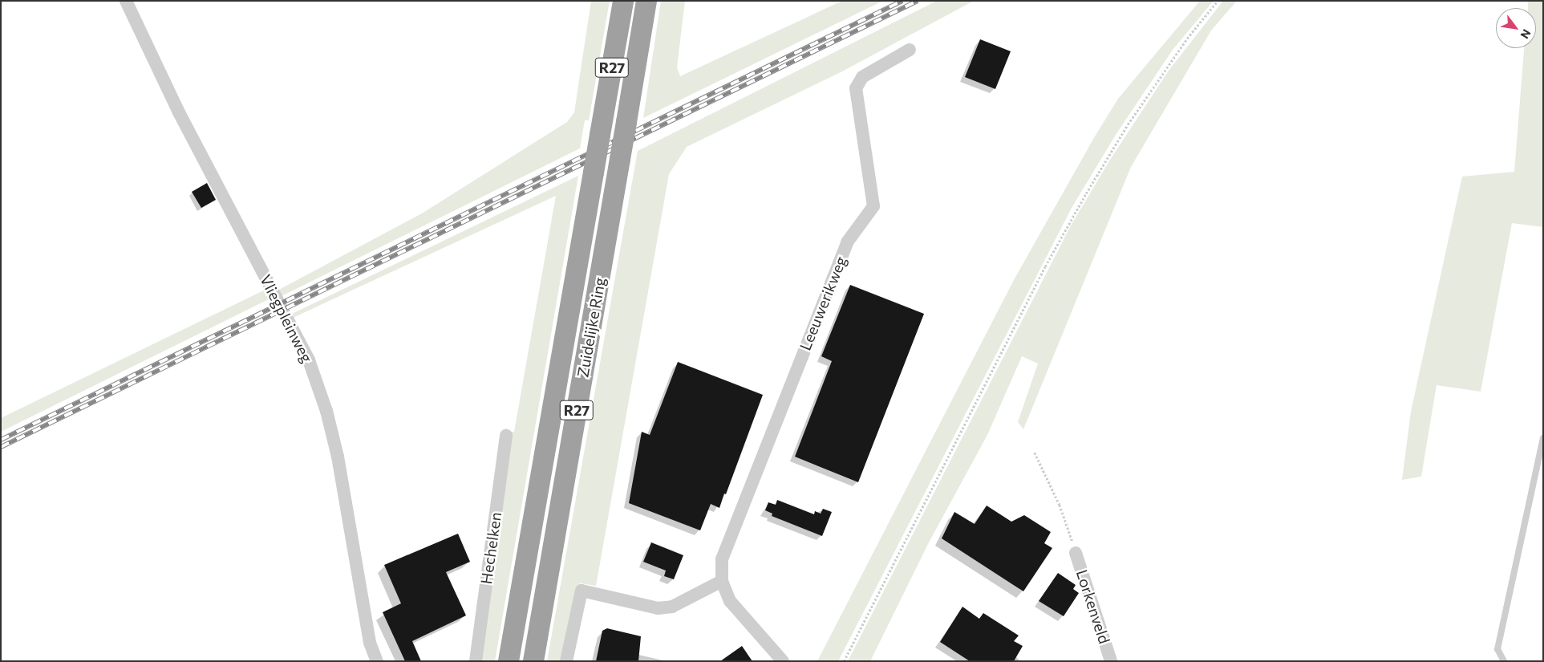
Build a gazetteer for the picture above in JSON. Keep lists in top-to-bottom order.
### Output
{
  "streets": {
    "highway": ["R27", "Zuidelijke Ring"],
    "street": [
      "Leeuwerikweg",
      "Vliegpleinweg",
      "Hechelken",
      "Lorkenveld"
    ]
  },
  "north": "bottom right"
}
